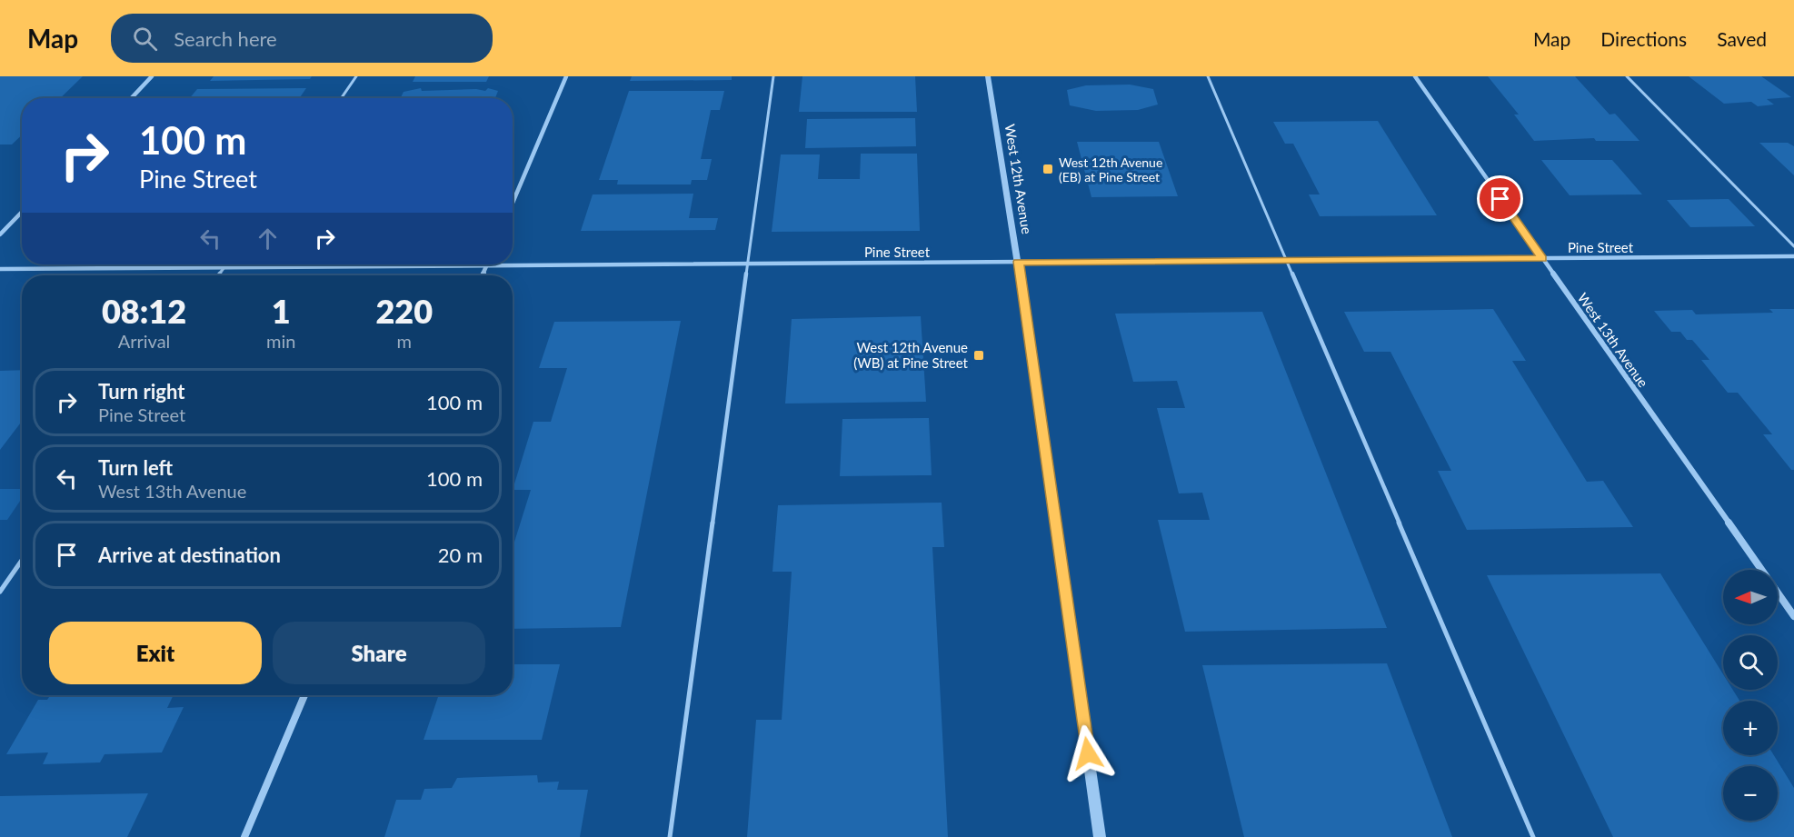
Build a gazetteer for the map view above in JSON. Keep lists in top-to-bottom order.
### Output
{
  "streets": {
    "street": ["West 12th Avenue", "Pine Street", "West 13th Avenue"]
  },
  "crossings": [
    ["West 12th Avenue", "Pine Street"],
    ["Pine Street", "West 13th Avenue"]
  ],
  "places": {
    "transit": ["West 12th Avenue (EB) at Pine Street", "West 12th Avenue (WB) at Pine Street"]
  },
  "north": "left",
  "page": {
    "header": "Map",
    "search": "Search here",
    "nav": ["Map", "Directions", "Saved"],
    "turn": ["100 m", "Pine Street"],
    "eta": [
      "08:12",
      "Arrival",
      "1",
      "min",
      "220",
      "m"
    ],
    "list": [
      {
        "name": "Turn right",
        "note": "Pine Street",
        "value": "100 m"
      },
      {
        "name": "Turn left",
        "note": "West 13th Avenue",
        "value": "100 m"
      },
      {
        "name": "Arrive at destination",
        "value": "20 m"
      }
    ],
    "map_buttons": ["+", "−"],
    "buttons": ["Exit", "Share"]
  }
}
